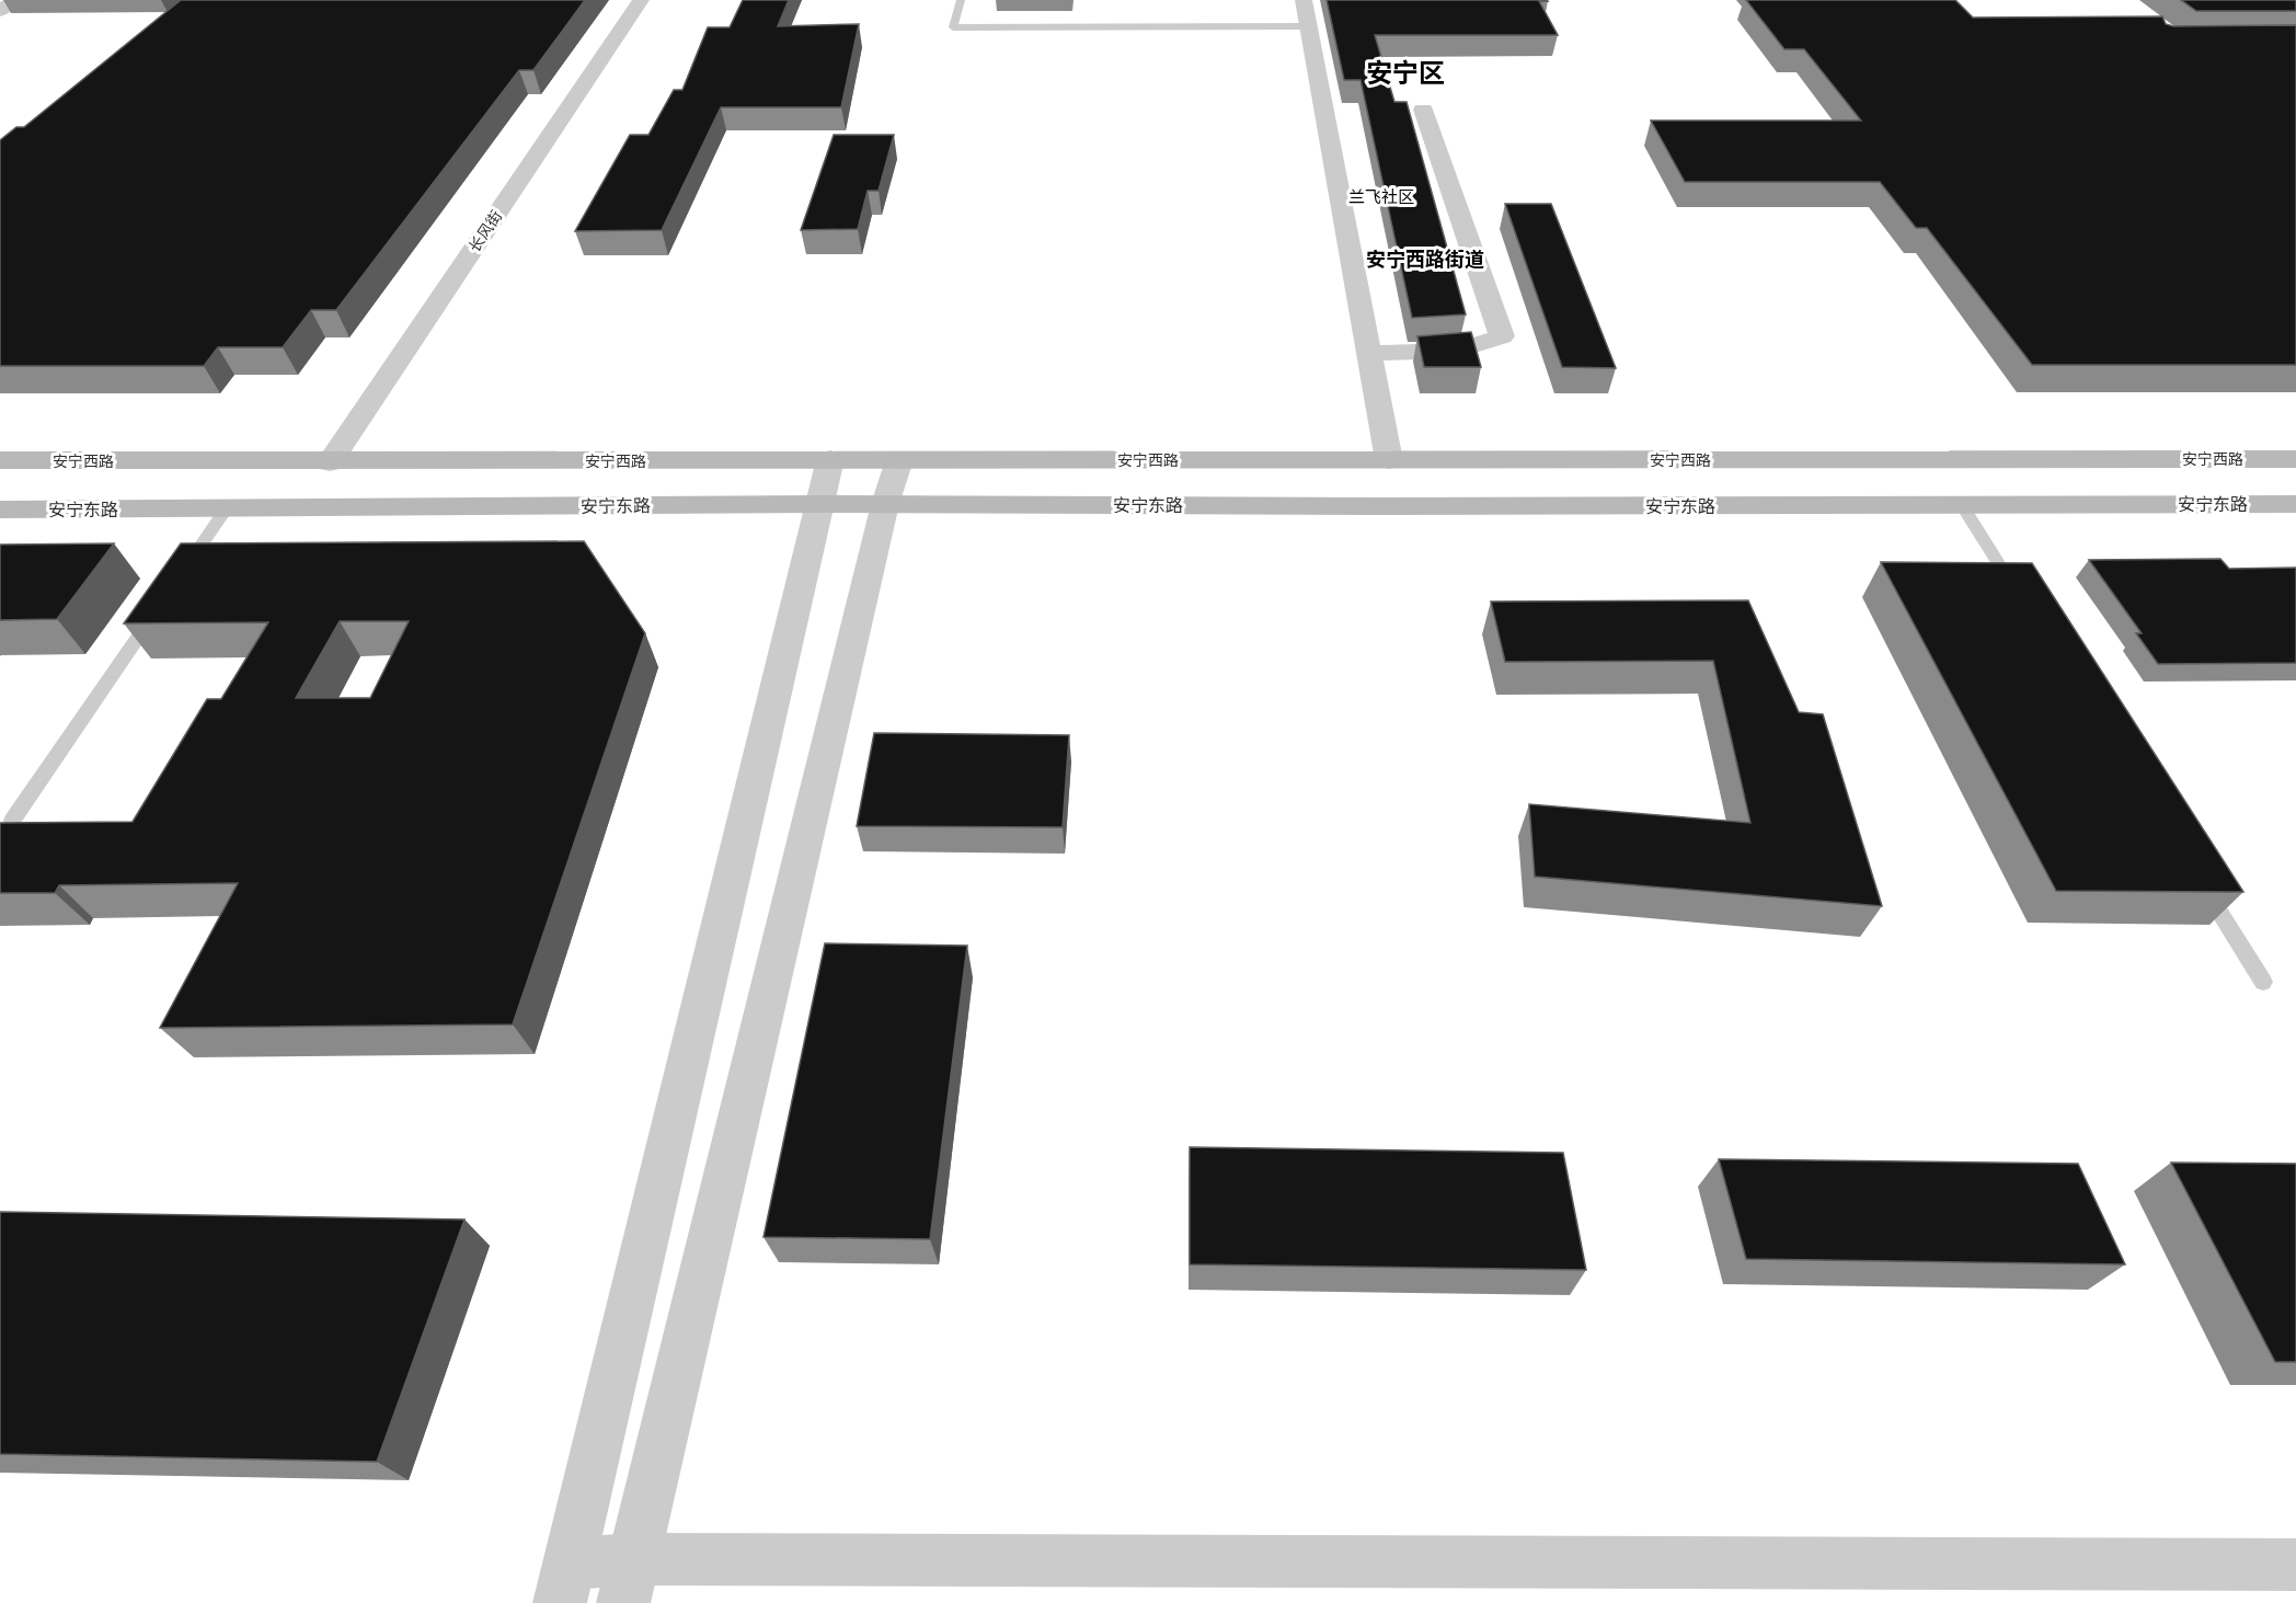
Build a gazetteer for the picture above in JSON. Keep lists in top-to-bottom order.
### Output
{
  "streets": {
    "main road": ["安宁西路", "安宁东路"],
    "street": ["长风街"]
  },
  "crossings": [
    ["长风街", "安宁西路"]
  ],
  "districts": ["安宁区", "兰飞社区", "安宁西路街道"]
}
